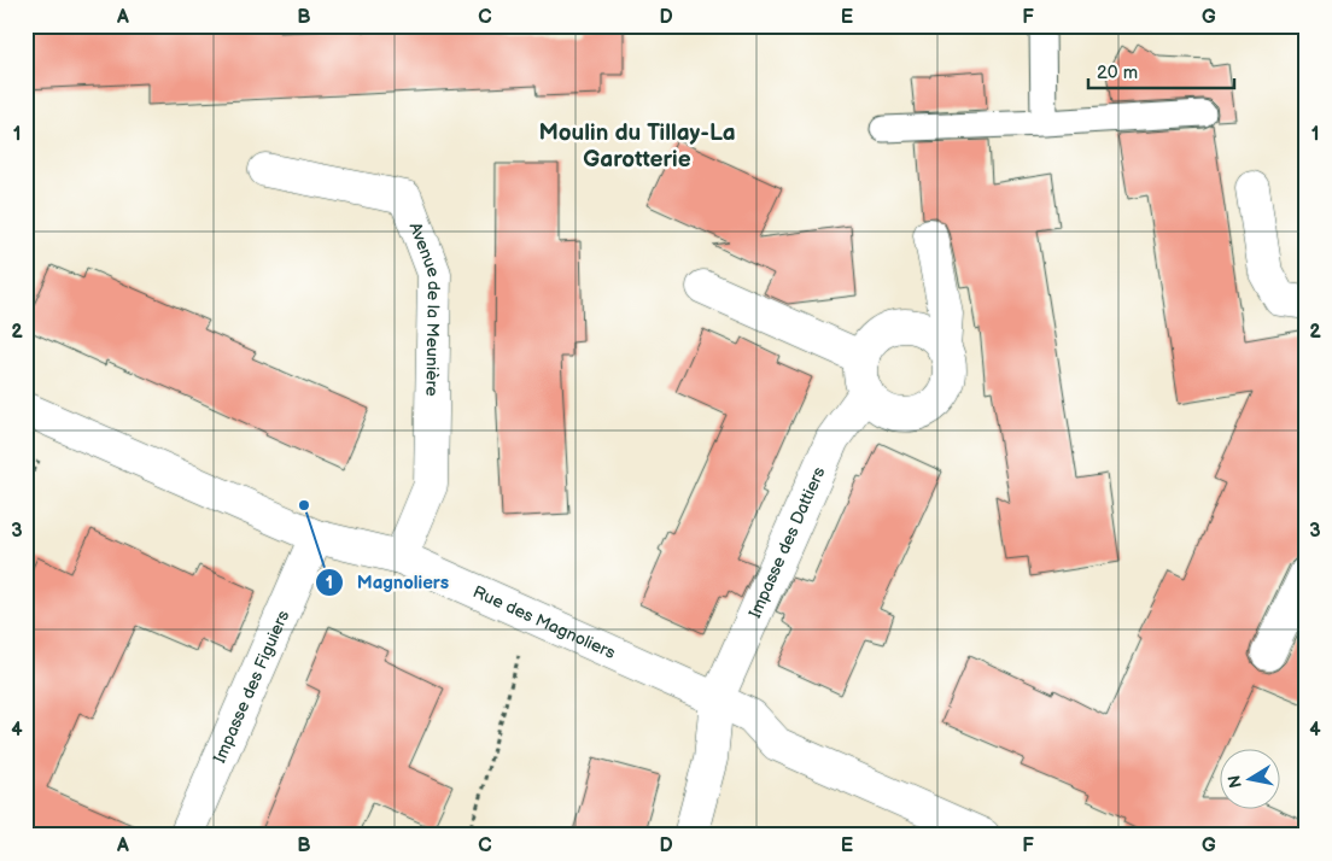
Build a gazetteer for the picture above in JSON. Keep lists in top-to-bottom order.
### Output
{
  "streets": {
    "street": [
      "Avenue de la Meunière",
      "Impasse des Dattiers",
      "Rue des Magnoliers",
      "Impasse des Figuiers"
    ]
  },
  "crossings": [
    ["Avenue de la Meunière", "Rue des Magnoliers"],
    ["Impasse des Dattiers", "Rue des Magnoliers"],
    ["Rue des Magnoliers", "Impasse des Figuiers"]
  ],
  "districts": ["Moulin du Tillay-La Garotterie"],
  "places": ["Magnoliers"],
  "scale_bar": "20 m",
  "north": "left",
  "grid": {
    "columns": [
      "A",
      "B",
      "C",
      "D",
      "E",
      "F",
      "G"
    ],
    "rows": [
      "1",
      "2",
      "3",
      "4"
    ]
  }
}
